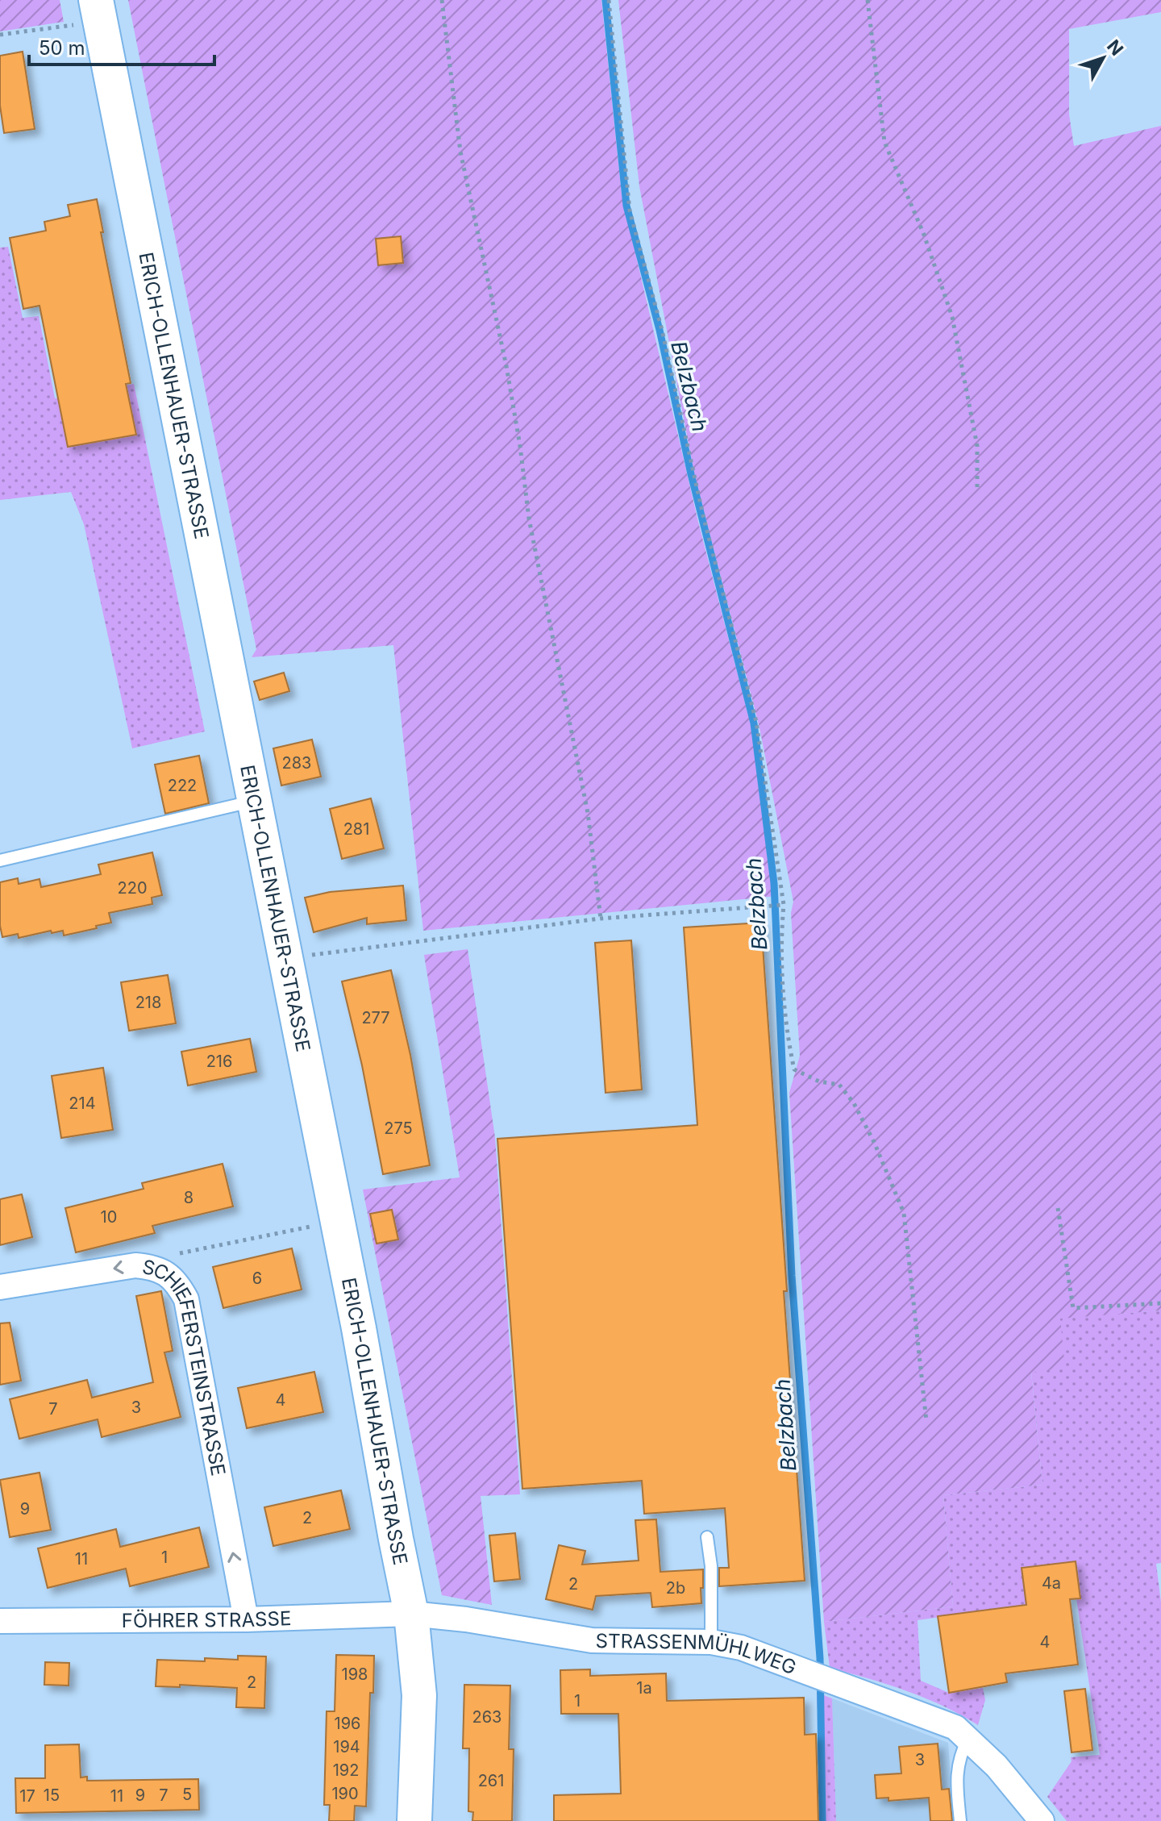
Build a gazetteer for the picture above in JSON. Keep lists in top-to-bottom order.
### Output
{
  "streets": {
    "street": [
      "ERICH-OLLENHAUER-STRASSE",
      "SCHIEFERSTEINSTRASSE",
      "FÖHRER STRASSE",
      "STRASSENMÜHLWEG"
    ]
  },
  "crossings": [
    ["ERICH-OLLENHAUER-STRASSE", "FÖHRER STRASSE"],
    ["ERICH-OLLENHAUER-STRASSE", "STRASSENMÜHLWEG"],
    ["SCHIEFERSTEINSTRASSE", "FÖHRER STRASSE"],
    ["FÖHRER STRASSE", "STRASSENMÜHLWEG"]
  ],
  "water": ["Belzbach"],
  "house_numbers": [
    "283",
    "222",
    "281",
    "220",
    "218",
    "277",
    "216",
    "214",
    "275",
    "8",
    "10",
    "6",
    "4",
    "3",
    "7",
    "9",
    "2",
    "1",
    "11",
    "4a",
    "2",
    "2b",
    "4",
    "198",
    "2",
    "1a",
    "1",
    "263",
    "196",
    "194",
    "3",
    "192",
    "261",
    "190",
    "5",
    "15",
    "9",
    "7",
    "17",
    "11"
  ],
  "scale_bar": "50 m",
  "north": "top right"
}
